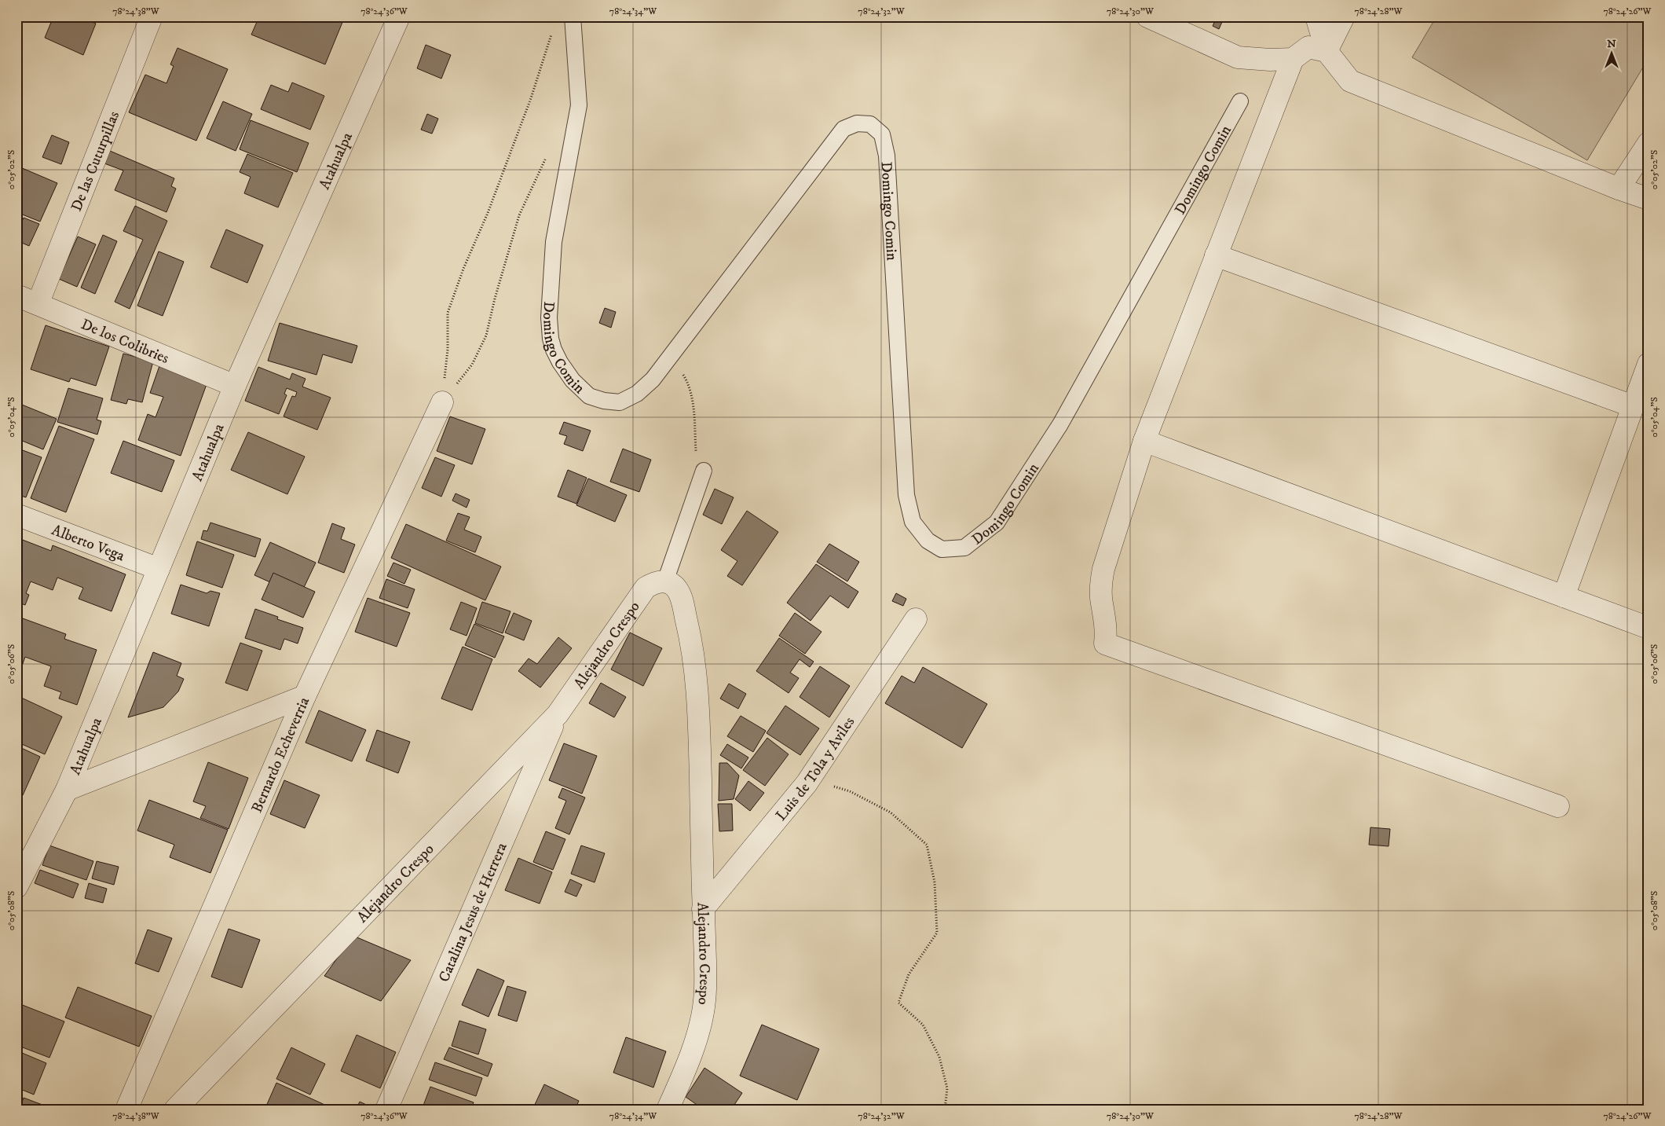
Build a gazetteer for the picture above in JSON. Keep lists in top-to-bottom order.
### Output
{
  "streets": {
    "street": [
      "De las Cuturpillas",
      "Atahualpa",
      "De los Colibries",
      "Alberto Vega",
      "Alejandro Crespo",
      "Bernardo Echeverria",
      "Luis de Tola y Aviles",
      "Catalina Jesus de Herrera"
    ],
    "lane": ["Domingo Comin"]
  },
  "crossings": [
    ["De las Cuturpillas", "De los Colibries"],
    ["Atahualpa", "De los Colibries"],
    ["Atahualpa", "Alberto Vega"],
    ["Alejandro Crespo", "Luis de Tola y Aviles"],
    ["Alejandro Crespo", "Catalina Jesus de Herrera"]
  ],
  "north": "top",
  "coordinates": [
    "78°24'38\"W",
    "78°24'36\"W",
    "78°24'34\"W",
    "78°24'32\"W",
    "78°24'30\"W",
    "78°24'28\"W",
    "78°24'26\"W",
    "0°05'02\"S",
    "0°05'04\"S",
    "0°05'06\"S",
    "0°05'08\"S"
  ]
}
